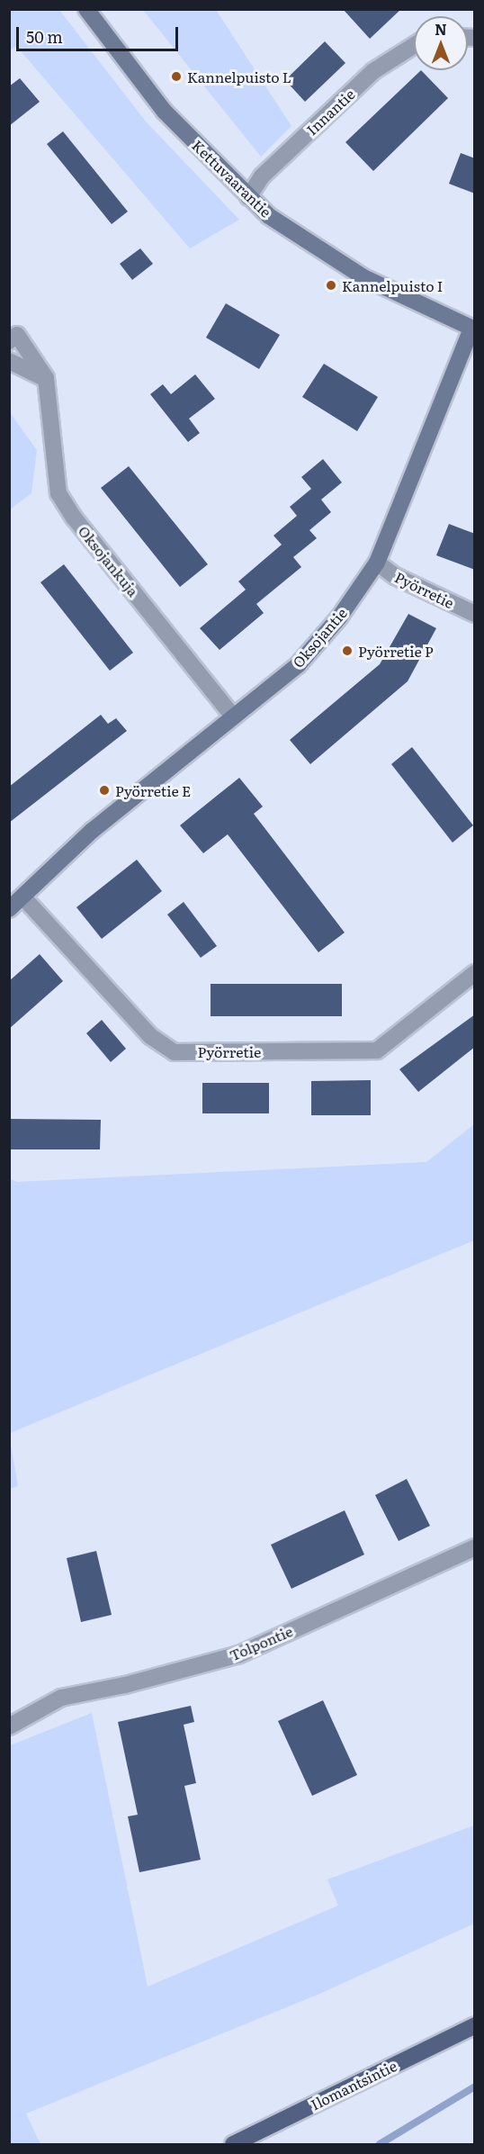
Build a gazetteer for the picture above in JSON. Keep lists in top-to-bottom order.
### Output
{
  "streets": {
    "main road": ["Ilomantsintie"],
    "street": [
      "Innantie",
      "Kettuvaarantie",
      "Oksojankuja",
      "Pyörretie",
      "Oksojantie",
      "Tolpontie"
    ]
  },
  "crossings": [
    ["Innantie", "Kettuvaarantie"],
    ["Kettuvaarantie", "Oksojantie"],
    ["Oksojankuja", "Oksojantie"],
    ["Pyörretie", "Oksojantie"]
  ],
  "places": [
    "Kannelpuisto L",
    "Kannelpuisto I",
    "Pyörretie P",
    "Pyörretie E"
  ],
  "scale_bar": "50 m",
  "north": "top"
}
